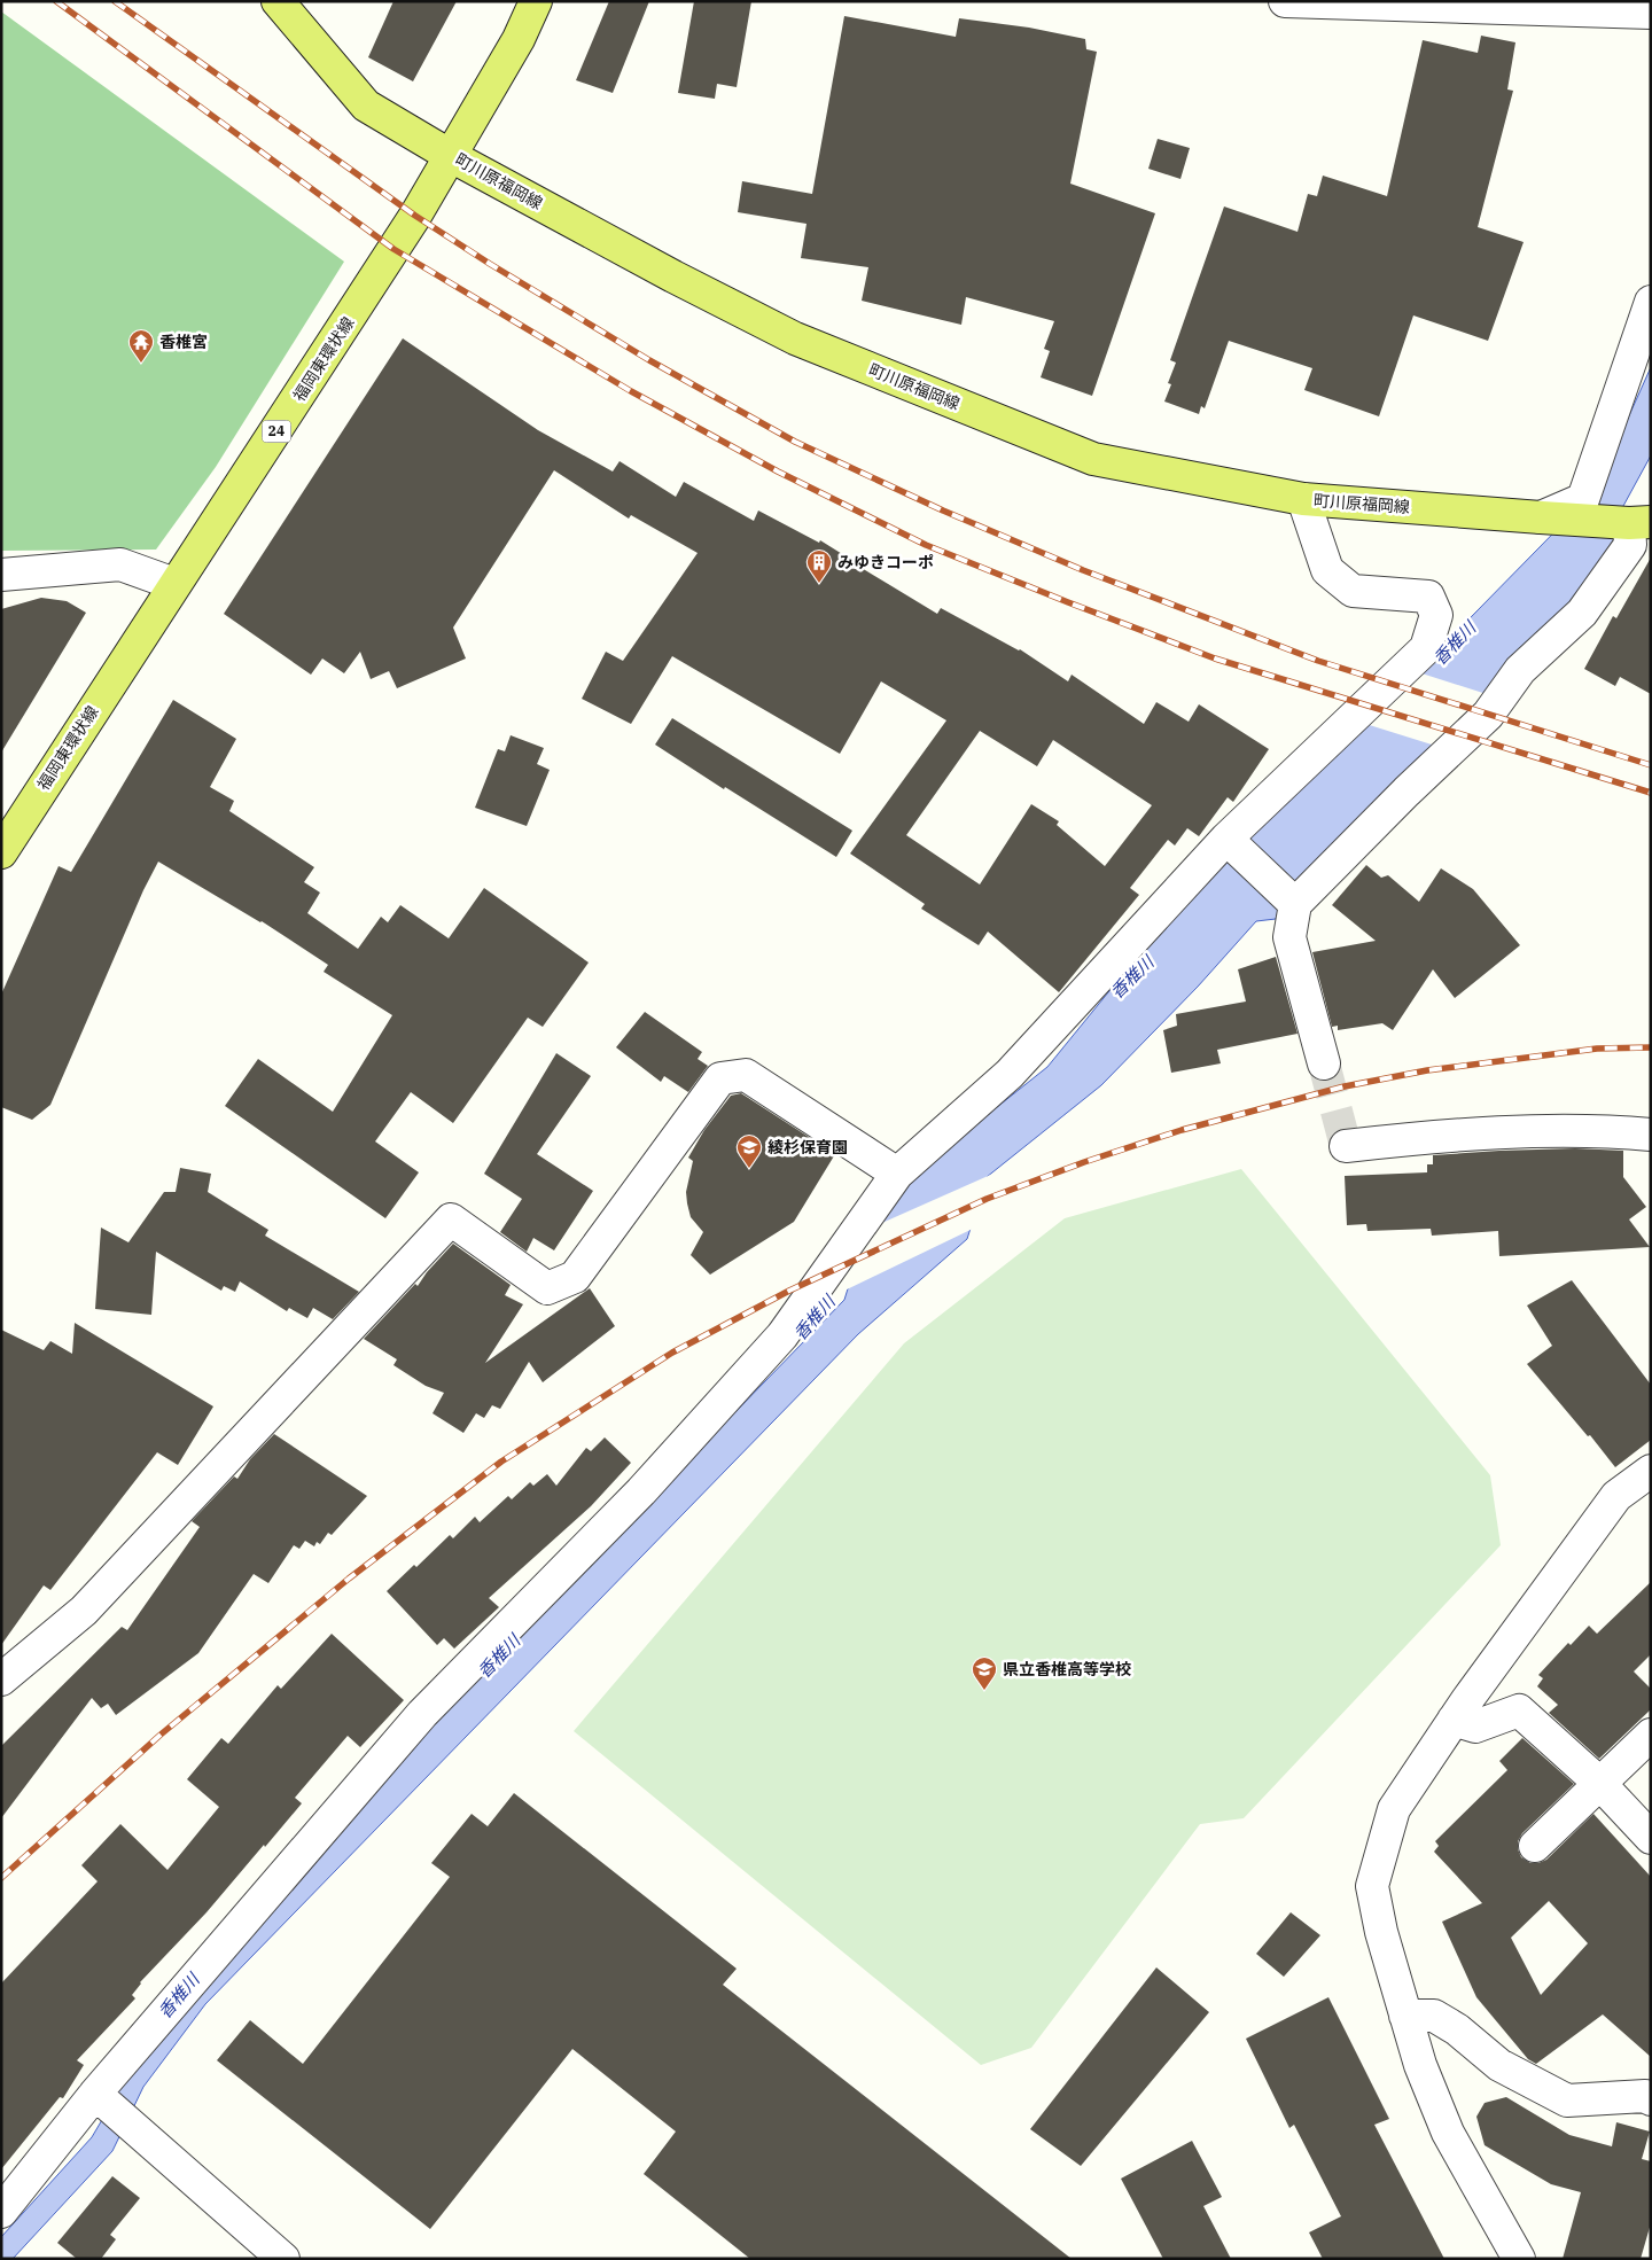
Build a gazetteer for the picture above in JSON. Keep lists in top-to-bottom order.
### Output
{
  "streets": {
    "main road": ["町川原福岡線", "福岡東環状線", "24"]
  },
  "crossings": [
    ["町川原福岡線", "福岡東環状線"]
  ],
  "water": ["香椎川"],
  "places": {
    "temple": ["香椎宮"],
    "building": ["みゆきコーポ"],
    "school or university": ["綾杉保育園", "県立香椎高等学校"]
  }
}
